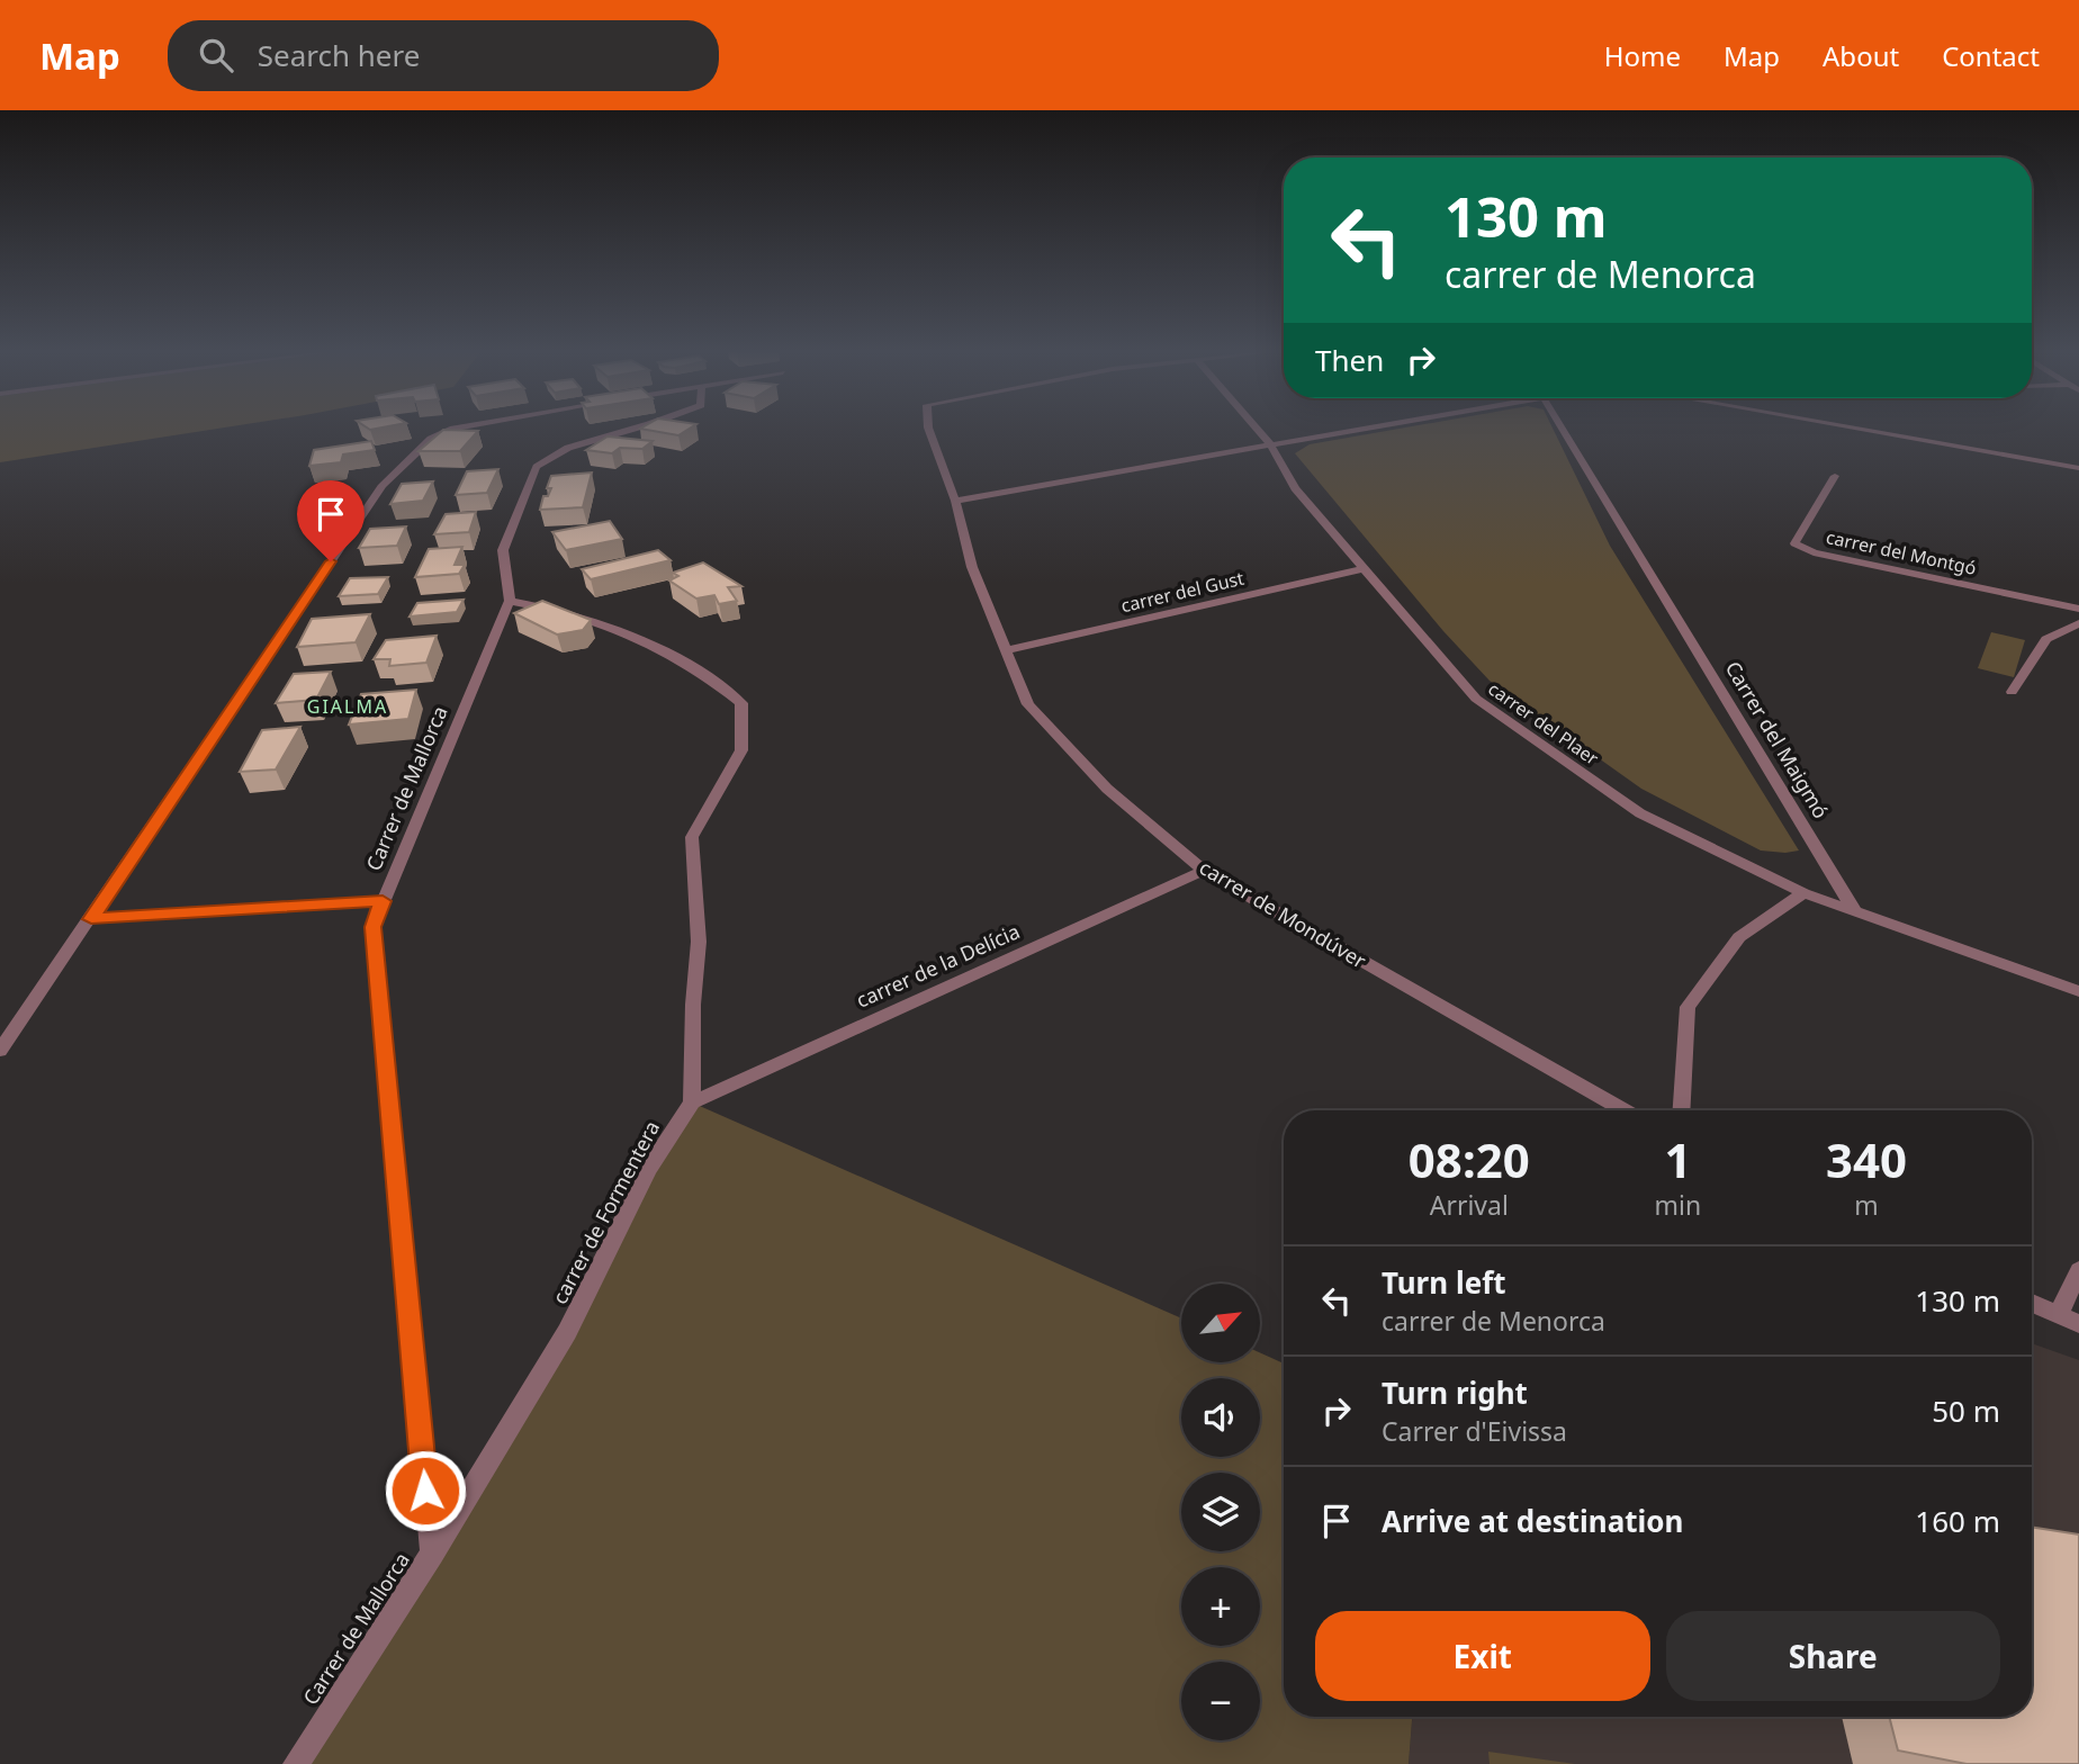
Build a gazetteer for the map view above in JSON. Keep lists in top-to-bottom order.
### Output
{
  "streets": {
    "street": [
      "carrer del Montgó",
      "carrer del Gust",
      "carrer del Plaer",
      "Carrer del Maigmó",
      "Carrer de Mallorca",
      "carrer de Mondúver",
      "carrer de la Delícia",
      "carrer de Formentera"
    ]
  },
  "crossings": [
    ["carrer del Gust", "carrer del Plaer"],
    ["carrer del Gust", "carrer de Mondúver"],
    ["carrer del Plaer", "Carrer del Maigmó"],
    ["Carrer de Mallorca", "carrer de Formentera"],
    ["carrer de Mondúver", "carrer de la Delícia"],
    ["carrer de la Delícia", "carrer de Formentera"]
  ],
  "districts": ["GIALMA"],
  "north": "top right",
  "page": {
    "header": "Map",
    "search": "Search here",
    "nav": [
      "Home",
      "Map",
      "About",
      "Contact"
    ],
    "turn": ["130 m", "carrer de Menorca"],
    "then": "Then",
    "eta": [
      "08:20",
      "Arrival",
      "1",
      "min",
      "340",
      "m"
    ],
    "list": [
      {
        "name": "Turn left",
        "note": "carrer de Menorca",
        "value": "130 m"
      },
      {
        "name": "Turn right",
        "note": "Carrer d'Eivissa",
        "value": "50 m"
      },
      {
        "name": "Arrive at destination",
        "value": "160 m"
      }
    ],
    "map_buttons": ["+", "−"],
    "buttons": ["Exit", "Share"]
  }
}
